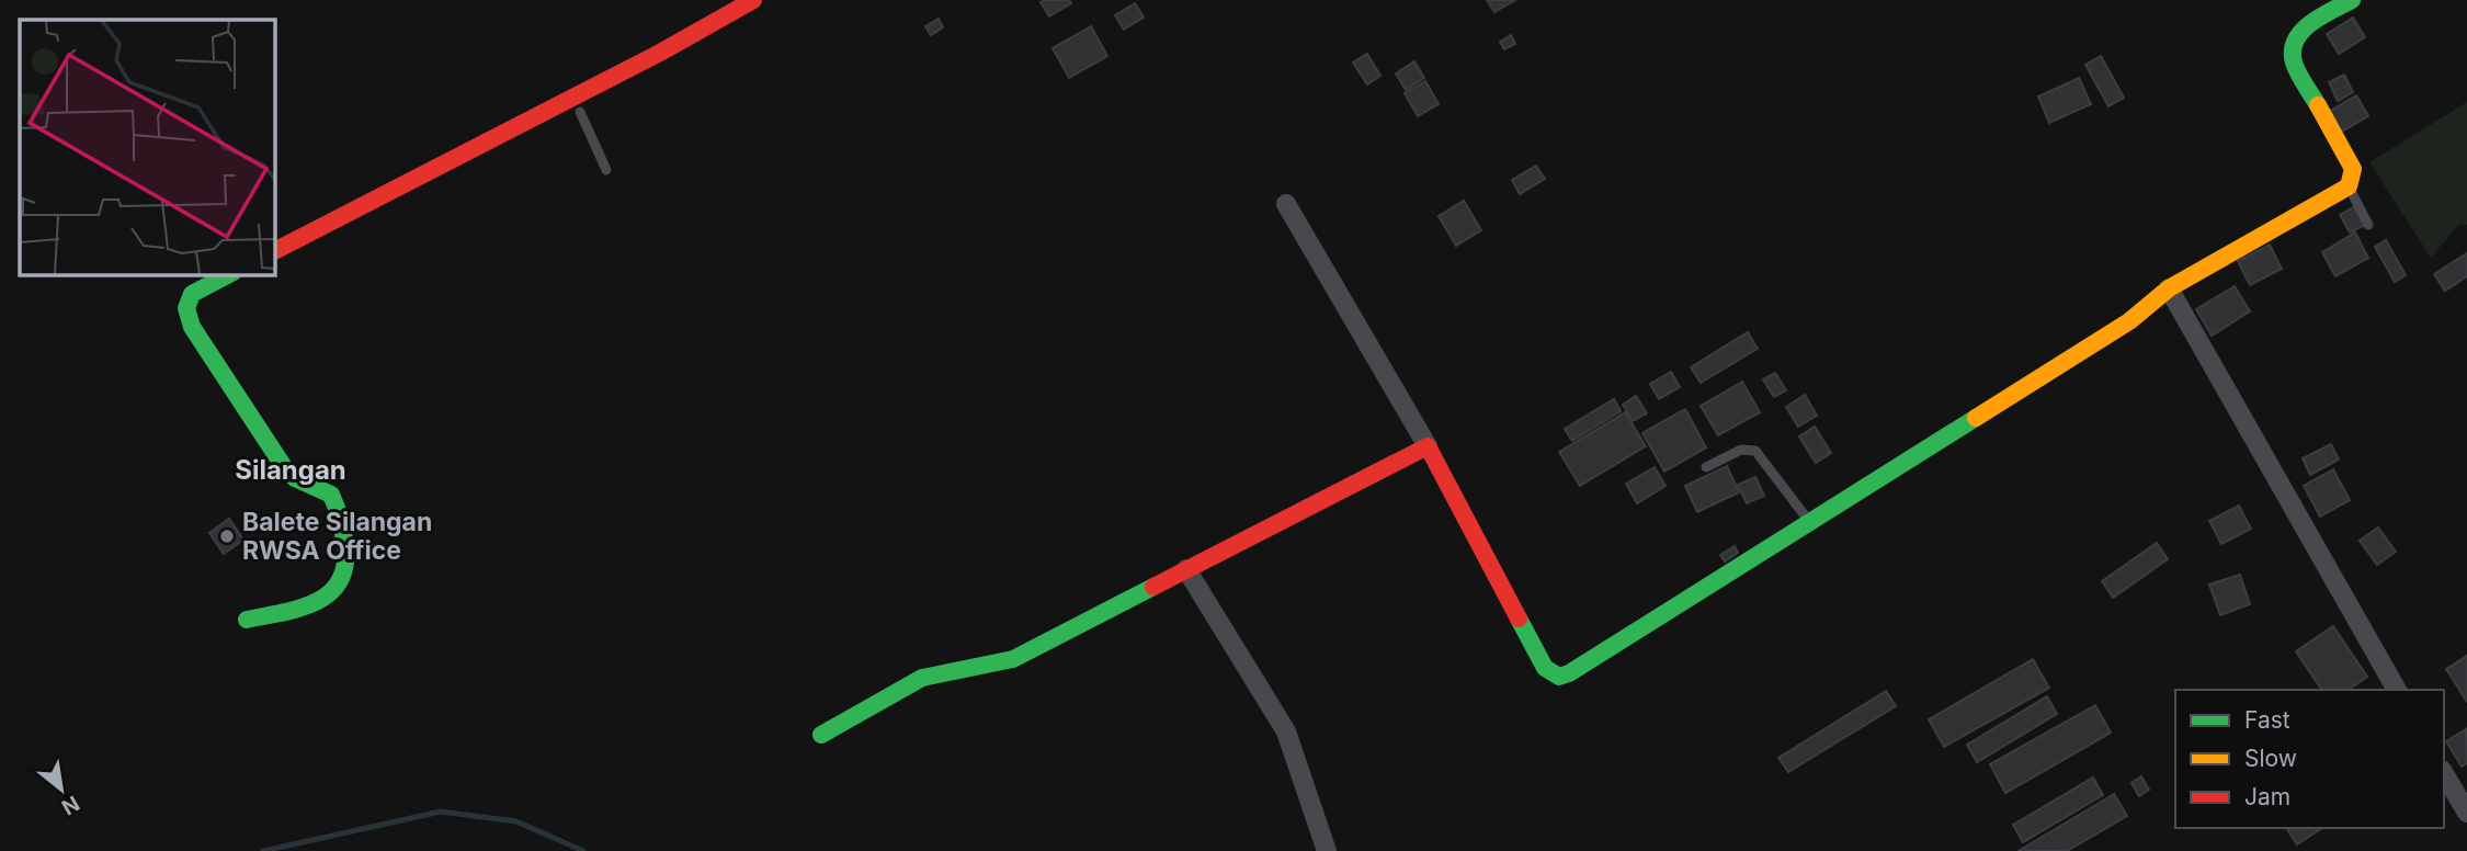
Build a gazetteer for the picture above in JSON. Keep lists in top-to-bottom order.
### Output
{
  "districts": ["Silangan"],
  "places": ["Balete Silangan RWSA Office"],
  "legend": ["Fast", "Slow", "Jam"],
  "north": "bottom right"
}
